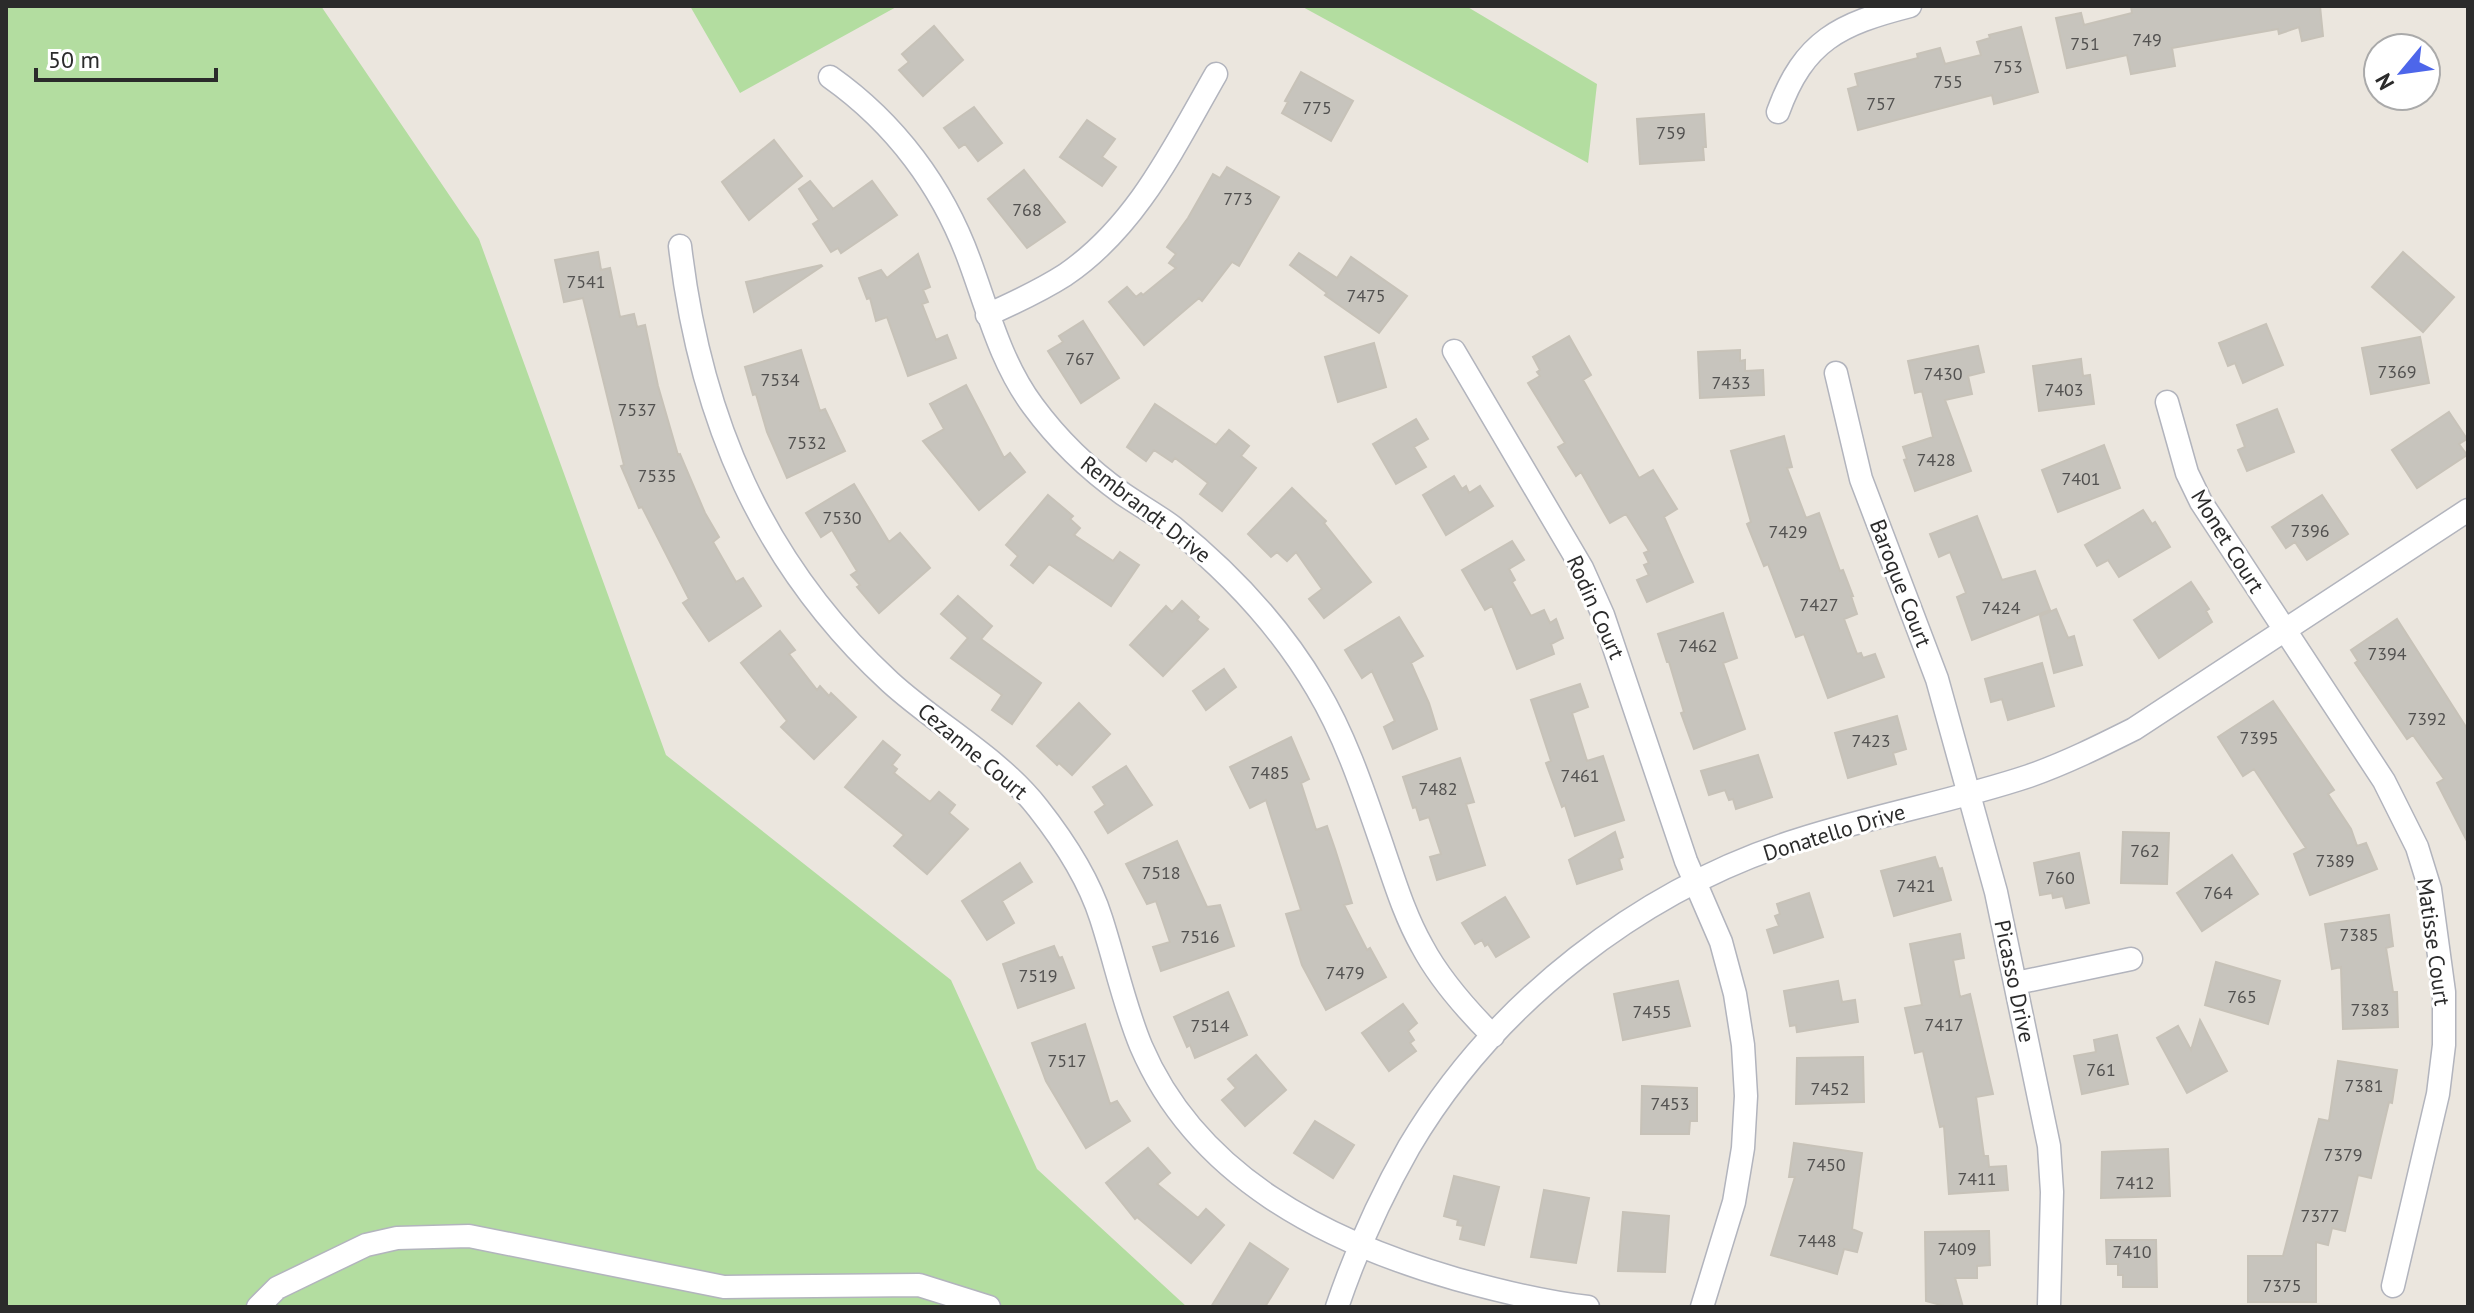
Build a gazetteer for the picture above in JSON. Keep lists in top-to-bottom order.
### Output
{
  "streets": {
    "street": [
      "Rembrandt Drive",
      "Monet Court",
      "Baroque Court",
      "Rodin Court",
      "Cezanne Court",
      "Donatello Drive",
      "Matisse Court",
      "Picasso Drive"
    ]
  },
  "crossings": [
    ["Rembrandt Drive", "Donatello Drive"],
    ["Monet Court", "Donatello Drive"],
    ["Monet Court", "Matisse Court"],
    ["Baroque Court", "Donatello Drive"],
    ["Baroque Court", "Picasso Drive"],
    ["Rodin Court", "Donatello Drive"],
    ["Cezanne Court", "Donatello Drive"],
    ["Donatello Drive", "Matisse Court"],
    ["Donatello Drive", "Picasso Drive"]
  ],
  "house_numbers": [
    "749",
    "751",
    "753",
    "755",
    "757",
    "775",
    "759",
    "773",
    "768",
    "7541",
    "7475",
    "767",
    "7369",
    "7430",
    "7534",
    "7433",
    "7403",
    "7537",
    "7532",
    "7428",
    "7535",
    "7401",
    "7530",
    "7396",
    "7429",
    "7427",
    "7424",
    "7462",
    "7394",
    "7392",
    "7395",
    "7423",
    "7485",
    "7461",
    "7482",
    "762",
    "7389",
    "7518",
    "760",
    "7421",
    "764",
    "7385",
    "7516",
    "7479",
    "7519",
    "765",
    "7383",
    "7455",
    "7417",
    "7514",
    "7517",
    "761",
    "7381",
    "7452",
    "7453",
    "7379",
    "7450",
    "7411",
    "7412",
    "7377",
    "7448",
    "7409",
    "7410",
    "7375"
  ],
  "scale_bar": "50 m",
  "north": "bottom left"
}
